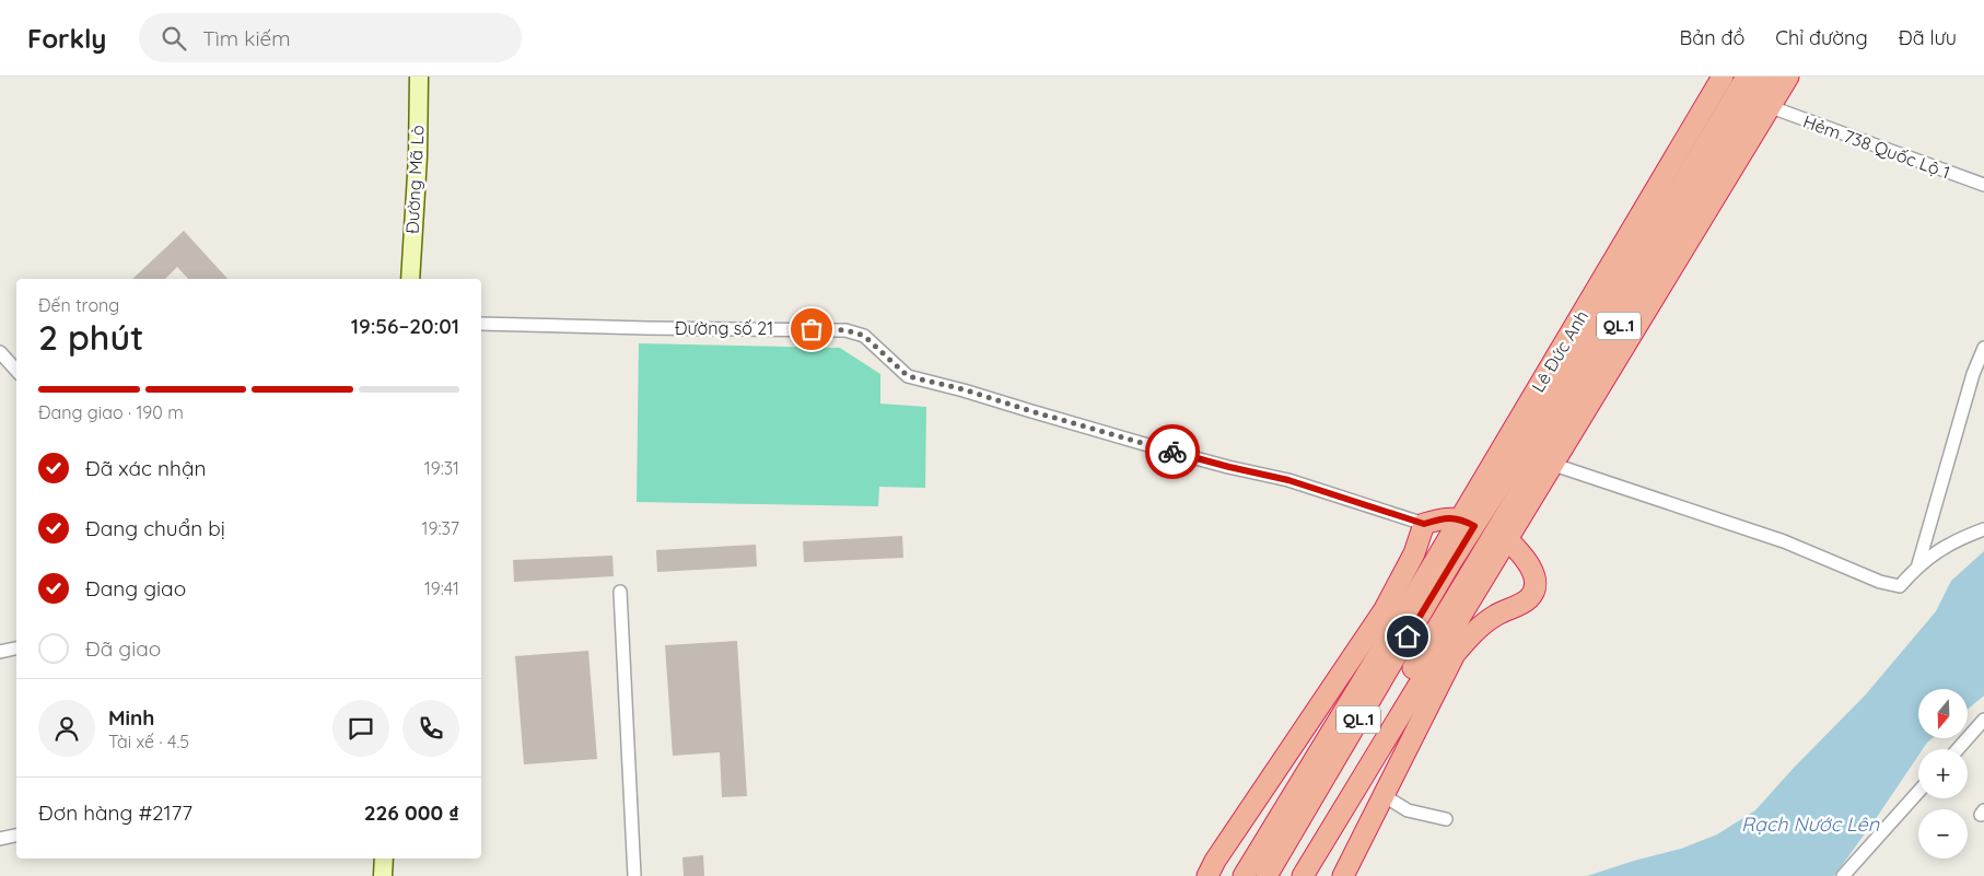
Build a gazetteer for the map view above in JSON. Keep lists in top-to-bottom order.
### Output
{
  "streets": {
    "highway": ["QL.1", "Lê Đức Anh"],
    "main road": ["Đường Mã Lò"],
    "street": ["Hẻm 738 Quốc Lộ 1", "Đường số 21"]
  },
  "crossings": [
    ["Hẻm 738 Quốc Lộ 1", "QL.1"]
  ],
  "water": ["Rạch Nước Lên"],
  "north": "bottom",
  "page": {
    "header": "Forkly",
    "search": "Tìm kiếm",
    "nav": ["Bản đồ", "Chỉ đường", "Đã lưu"],
    "heading": ["2 phút", "Đến trong", "19:56–20:01"],
    "panel": [
      "Minh",
      "Tài xế · 4.5",
      "Đơn hàng #2177",
      "226 000 ₫"
    ],
    "bar": "Đang giao · 190 m",
    "list": [
      ["Đã xác nhận", "19:31"],
      ["Đang chuẩn bị", "19:37"],
      ["Đang giao", "19:41"],
      "Đã giao"
    ],
    "map_buttons": ["+", "−"]
  }
}
